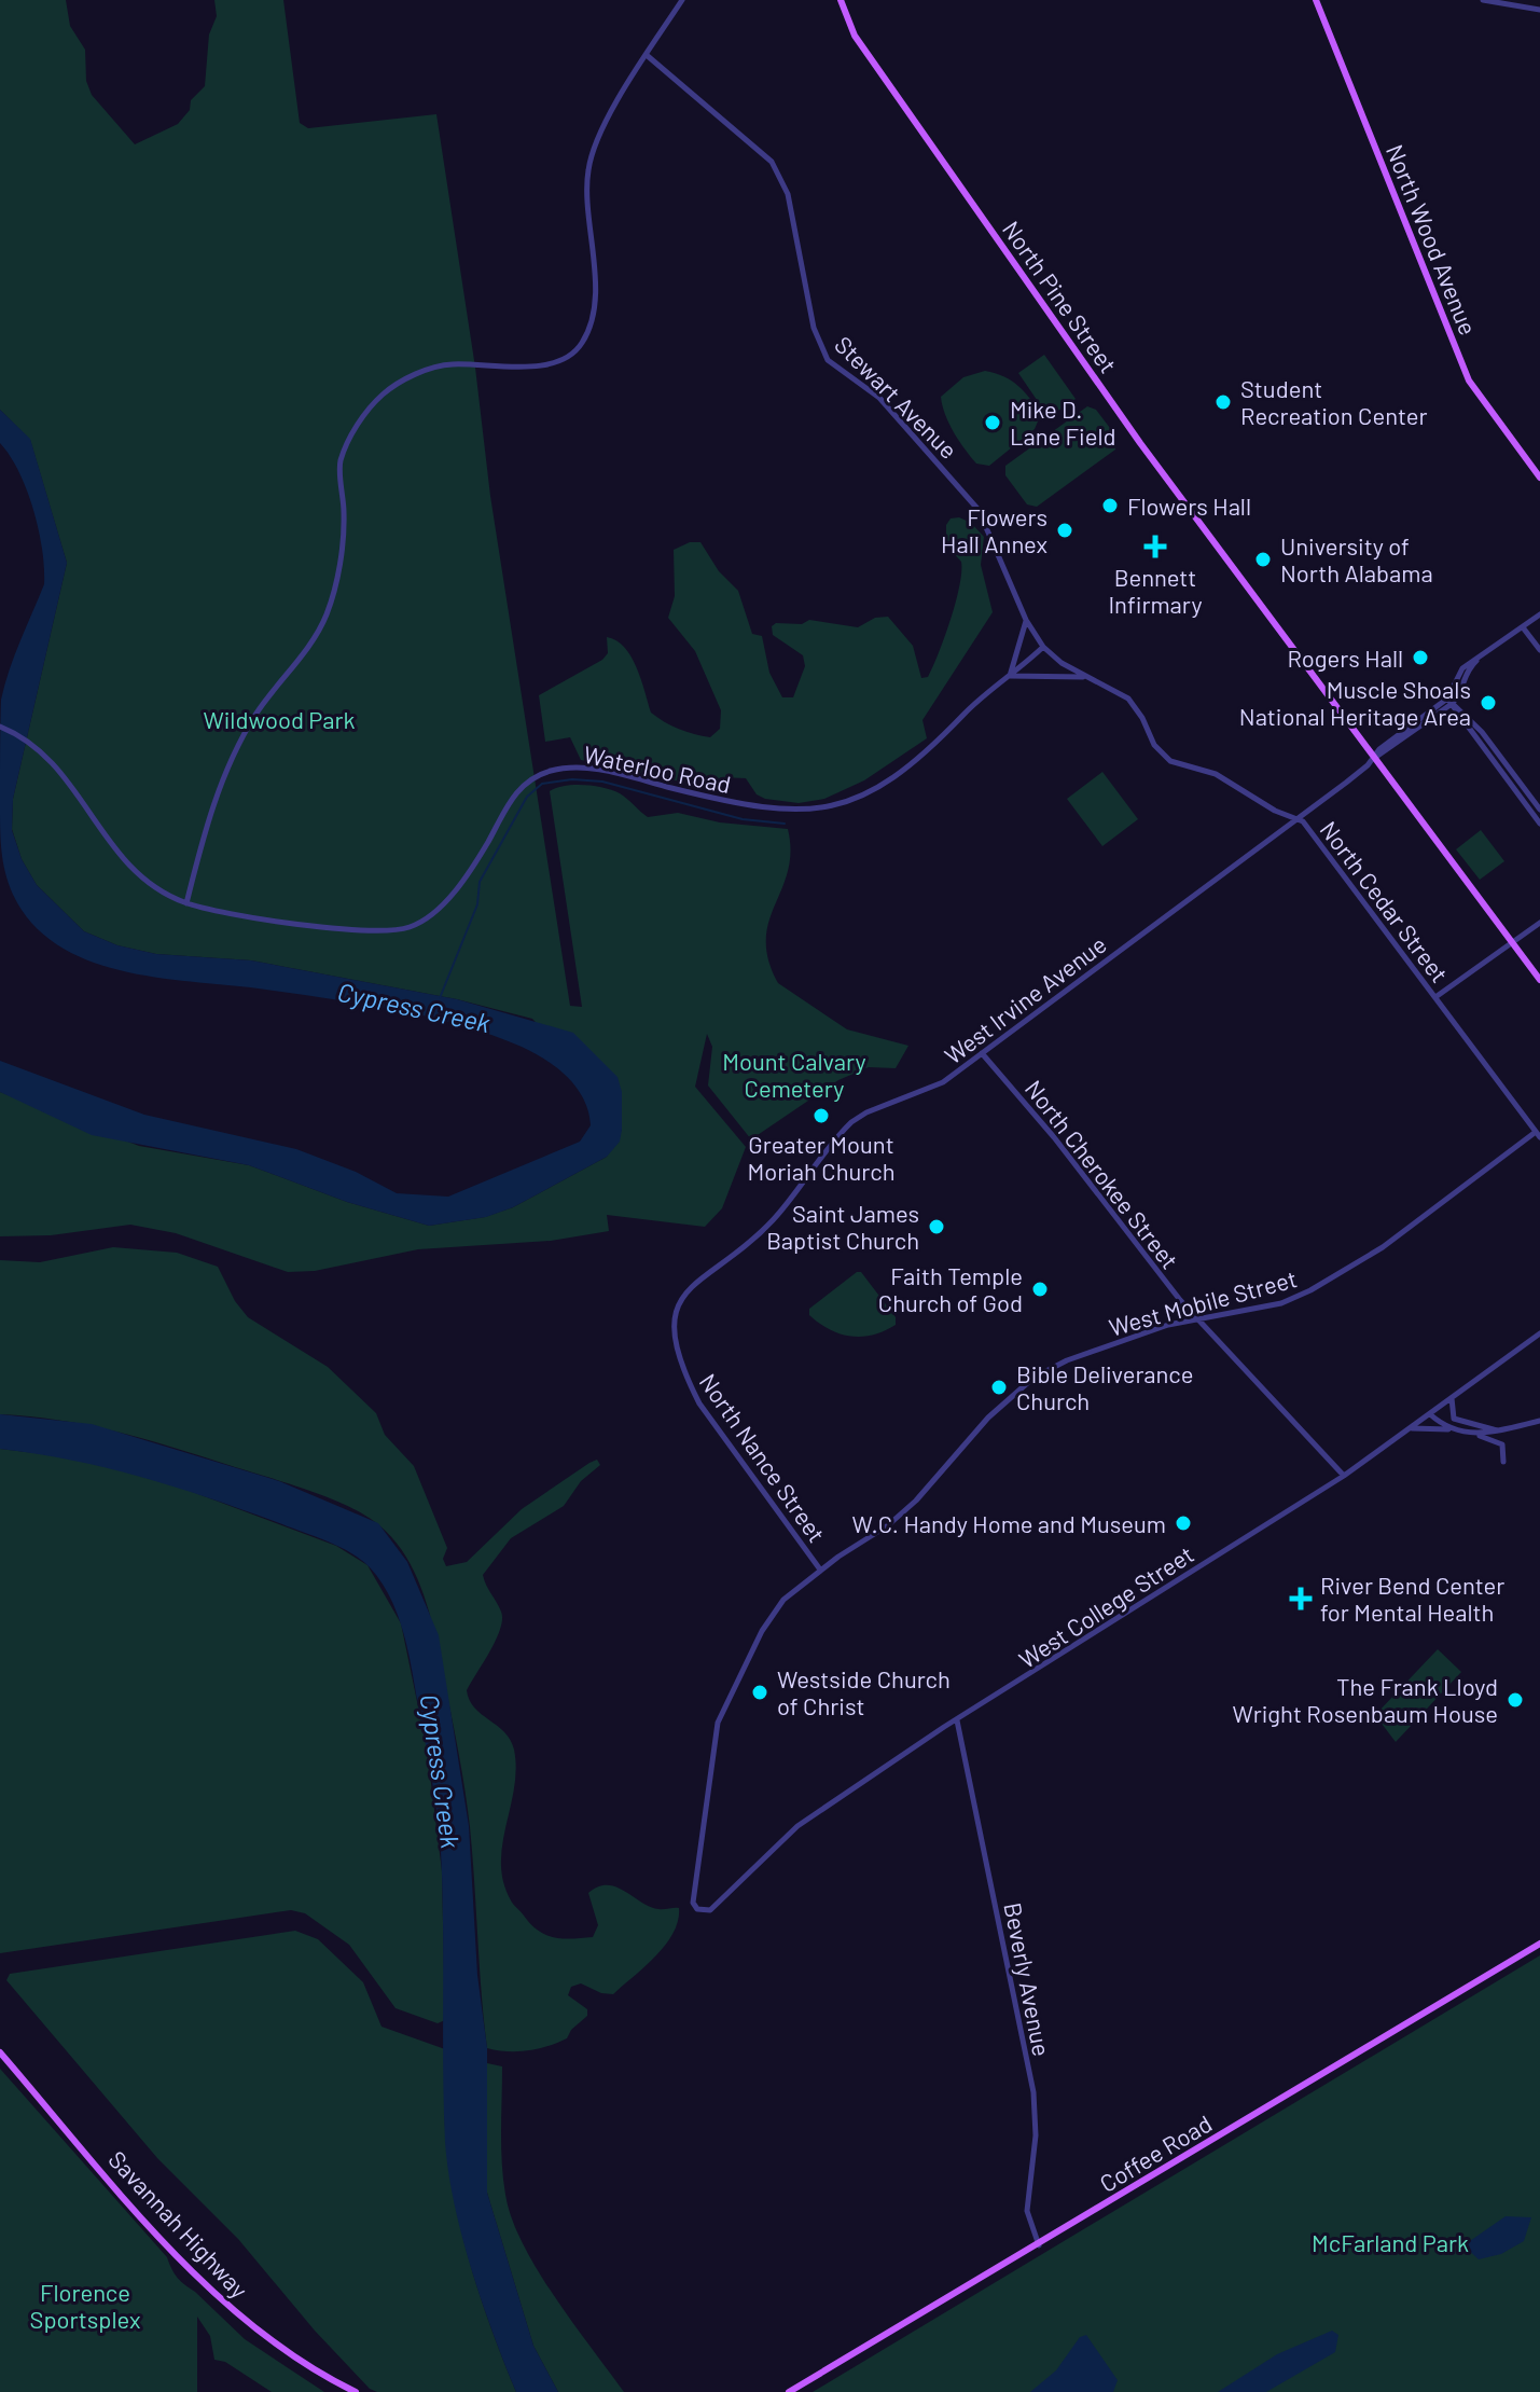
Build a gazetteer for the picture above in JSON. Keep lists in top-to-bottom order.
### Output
{
  "streets": {
    "main road": [
      "North Wood Avenue",
      "North Pine Street",
      "Coffee Road",
      "Savannah Highway"
    ],
    "street": [
      "Stewart Avenue",
      "Waterloo Road",
      "North Cedar Street",
      "West Irvine Avenue",
      "North Cherokee Street",
      "West Mobile Street",
      "North Nance Street",
      "West College Street",
      "Beverly Avenue"
    ]
  },
  "crossings": [
    ["North Pine Street", "West Irvine Avenue"],
    ["Stewart Avenue", "Waterloo Road"],
    ["Stewart Avenue", "North Cedar Street"],
    ["Waterloo Road", "North Cedar Street"],
    ["North Cedar Street", "West Irvine Avenue"],
    ["North Cedar Street", "West Mobile Street"],
    ["West Irvine Avenue", "North Cherokee Street"],
    ["West Irvine Avenue", "North Nance Street"],
    ["North Cherokee Street", "West Mobile Street"],
    ["North Cherokee Street", "West College Street"],
    ["West Mobile Street", "North Nance Street"],
    ["West Mobile Street", "West College Street"],
    ["West College Street", "Beverly Avenue"],
    ["Beverly Avenue", "Coffee Road"]
  ],
  "water": ["Cypress Creek"],
  "parks": [
    "Wildwood Park",
    "Mount Calvary Cemetery",
    "McFarland Park",
    "Florence Sportsplex"
  ],
  "places": {
    "other": [
      "Student Recreation Center",
      "Mike D. Lane Field",
      "Flowers Hall",
      "Flowers Hall Annex",
      "University of North Alabama",
      "Rogers Hall",
      "Muscle Shoals National Heritage Area",
      "Greater Mount Moriah Church",
      "Saint James Baptist Church",
      "Faith Temple Church of God",
      "Bible Deliverance Church",
      "W.C. Handy Home and Museum",
      "Westside Church of Christ",
      "The Frank Lloyd Wright Rosenbaum House"
    ],
    "health": ["Bennett Infirmary", "River Bend Center for Mental Health"]
  }
}
